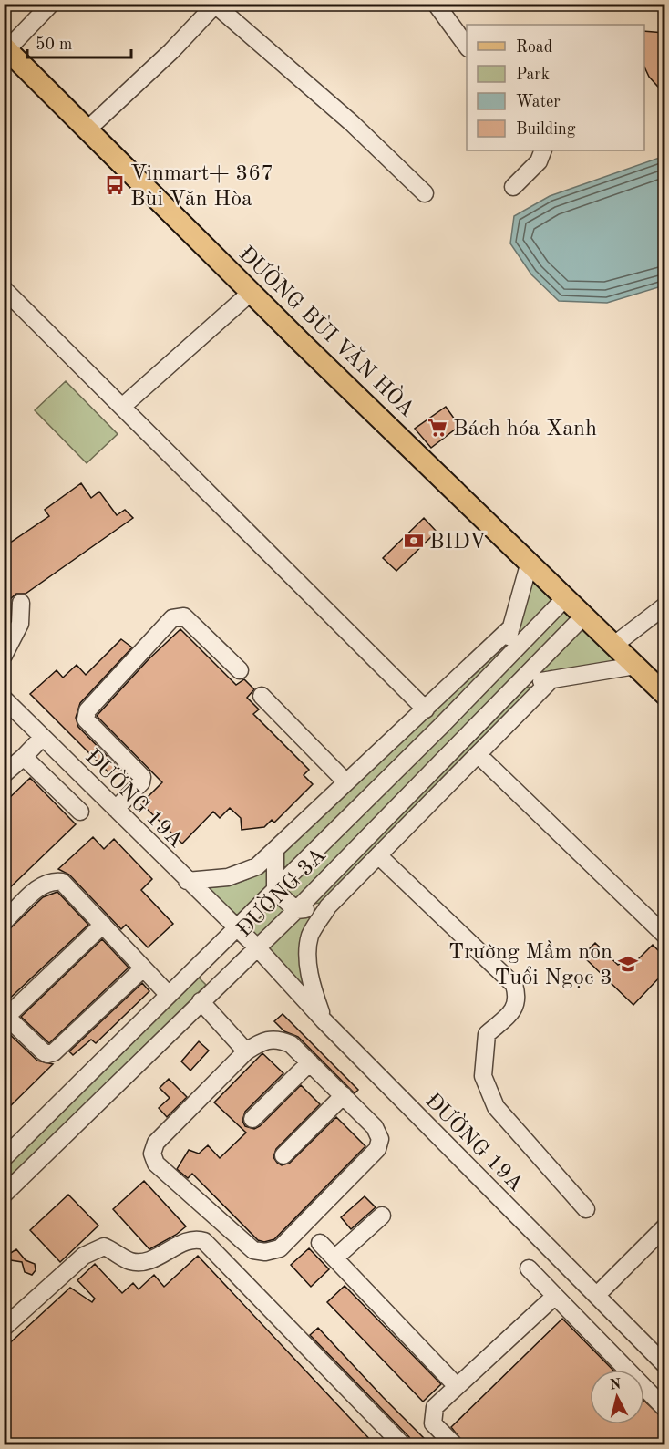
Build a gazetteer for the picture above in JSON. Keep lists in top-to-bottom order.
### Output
{
  "streets": {
    "main road": ["ĐƯỜNG BÙI VĂN HÒA"],
    "street": ["ĐƯỜNG 19A", "ĐƯỜNG 3A"]
  },
  "crossings": [
    ["ĐƯỜNG BÙI VĂN HÒA", "ĐƯỜNG 3A"],
    ["ĐƯỜNG 19A", "ĐƯỜNG 3A"]
  ],
  "places": {
    "bus stop": ["Vinmart+ 367 Bùi Văn Hòa"],
    "supermarket": ["Bách hóa Xanh"],
    "bank": ["BIDV"],
    "school or university": ["Trường Mầm non Tuổi Ngọc 3"]
  },
  "legend": [
    "Road",
    "Park",
    "Water",
    "Building"
  ],
  "scale_bar": "50 m",
  "north": "top"
}
